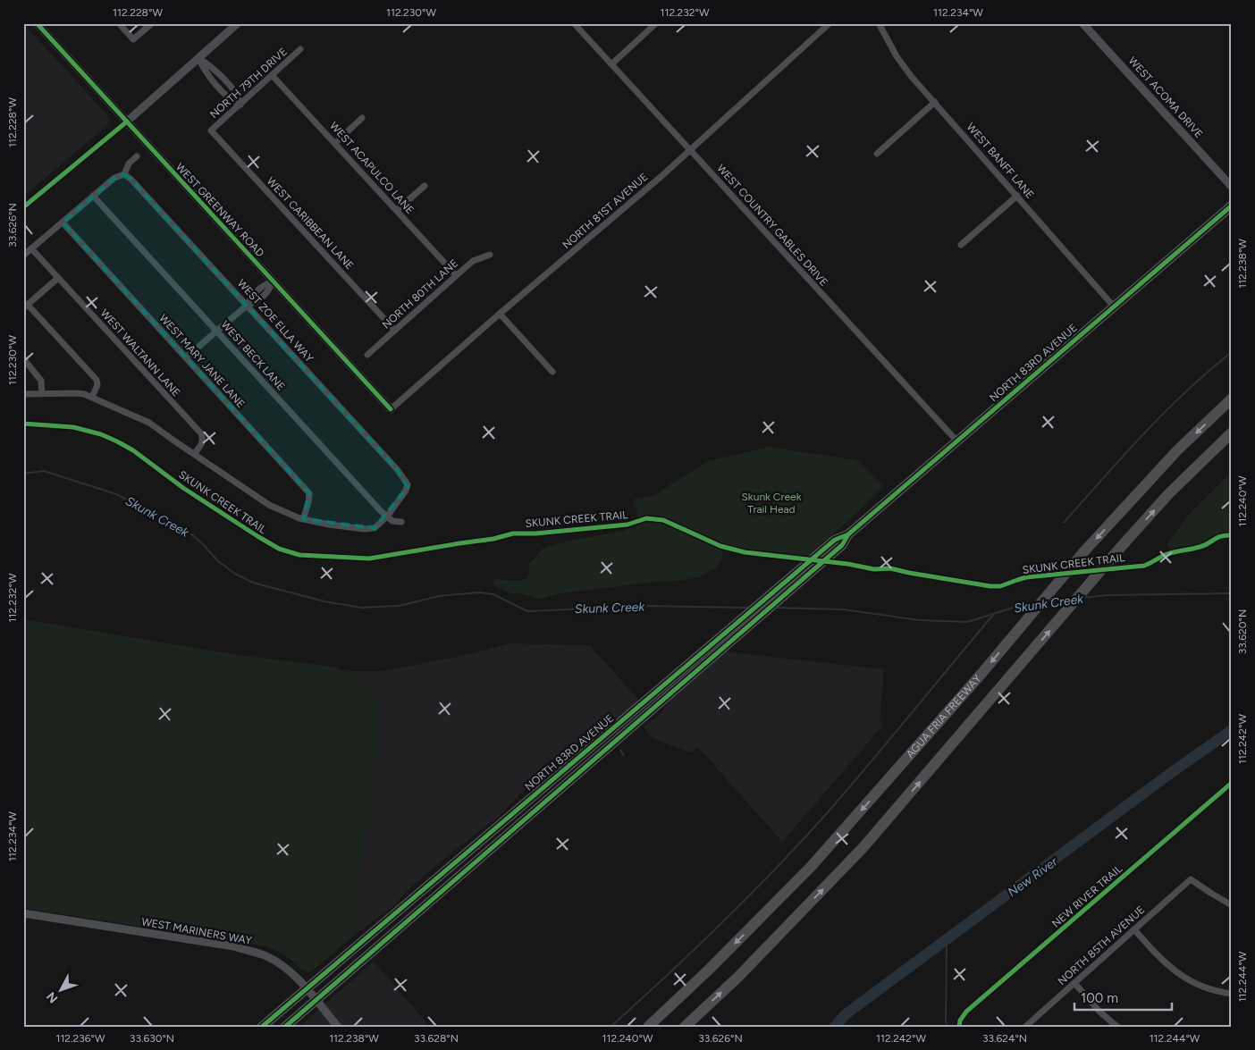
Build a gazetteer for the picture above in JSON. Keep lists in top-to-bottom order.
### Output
{
  "streets": {
    "highway": ["AGUA FRIA FREEWAY"],
    "main road": ["NORTH 83RD AVENUE"],
    "street": [
      "NORTH 79TH DRIVE",
      "WEST ACOMA DRIVE",
      "WEST BANFF LANE",
      "WEST ACAPULCO LANE",
      "WEST GREENWAY ROAD",
      "NORTH 81ST AVENUE",
      "WEST CARIBBEAN LANE",
      "WEST COUNTRY GABLES DRIVE",
      "NORTH 80TH LANE",
      "WEST ZOE ELLA WAY",
      "WEST WALTANN LANE",
      "WEST BECK LANE",
      "WEST MARY JANE LANE",
      "WEST MARINERS WAY",
      "NORTH 85TH AVENUE"
    ],
    "cycle path": ["SKUNK CREEK TRAIL", "NEW RIVER TRAIL"]
  },
  "crossings": [
    ["NORTH 79TH DRIVE", "WEST ACAPULCO LANE"],
    ["NORTH 79TH DRIVE", "WEST CARIBBEAN LANE"],
    ["WEST BANFF LANE", "NORTH 83RD AVENUE"],
    ["WEST ACAPULCO LANE", "NORTH 80TH LANE"],
    ["WEST GREENWAY ROAD", "NORTH 81ST AVENUE"],
    ["NORTH 81ST AVENUE", "WEST COUNTRY GABLES DRIVE"],
    ["WEST CARIBBEAN LANE", "NORTH 80TH LANE"],
    ["WEST COUNTRY GABLES DRIVE", "NORTH 83RD AVENUE"],
    ["WEST ZOE ELLA WAY", "WEST BECK LANE"],
    ["NORTH 83RD AVENUE", "WEST MARINERS WAY"]
  ],
  "water": ["Skunk Creek", "New River"],
  "parks": ["Skunk Creek Trail Head"],
  "scale_bar": "100 m",
  "north": "bottom left",
  "coordinates": [
    "112.228°W",
    "112.230°W",
    "112.232°W",
    "112.234°W",
    "33.626°N",
    "112.238°W",
    "112.240°W",
    "33.620°N",
    "112.242°W",
    "112.244°W",
    "112.236°W",
    "33.630°N",
    "33.628°N",
    "33.624°N"
  ]
}
